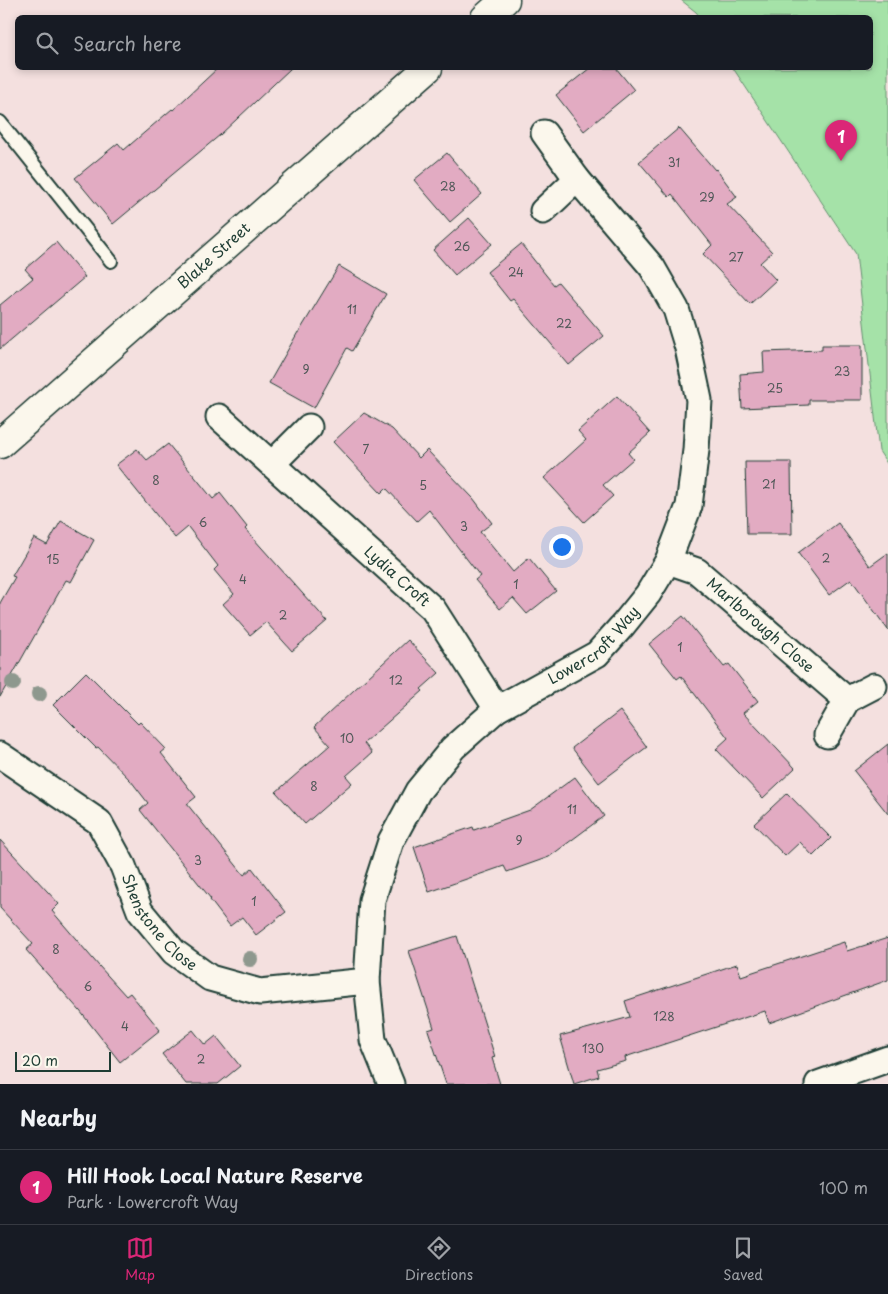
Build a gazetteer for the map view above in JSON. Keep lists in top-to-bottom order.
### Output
{
  "streets": {
    "main road": ["Blake Street"],
    "street": [
      "Lydia Croft",
      "Marlborough Close",
      "Lowercroft Way",
      "Shenstone Close"
    ]
  },
  "crossings": [
    ["Lydia Croft", "Lowercroft Way"],
    ["Marlborough Close", "Lowercroft Way"],
    ["Lowercroft Way", "Shenstone Close"]
  ],
  "house_numbers": [
    "31",
    "28",
    "29",
    "26",
    "27",
    "24",
    "11",
    "22",
    "9",
    "23",
    "25",
    "7",
    "8",
    "21",
    "5",
    "6",
    "3",
    "2",
    "15",
    "4",
    "1",
    "2",
    "1",
    "12",
    "10",
    "8",
    "11",
    "9",
    "3",
    "1",
    "8",
    "6",
    "128",
    "4",
    "130",
    "2"
  ],
  "scale_bar": "20 m",
  "page": {
    "search": "Search here",
    "pins": "1",
    "scale": "20 m",
    "heading": "Nearby",
    "list": [
      {
        "mark": "1",
        "name": "Hill Hook Local Nature Reserve",
        "note": "Park · Lowercroft Way",
        "value": "100 m"
      }
    ],
    "nav": ["Map", "Directions", "Saved"]
  }
}
